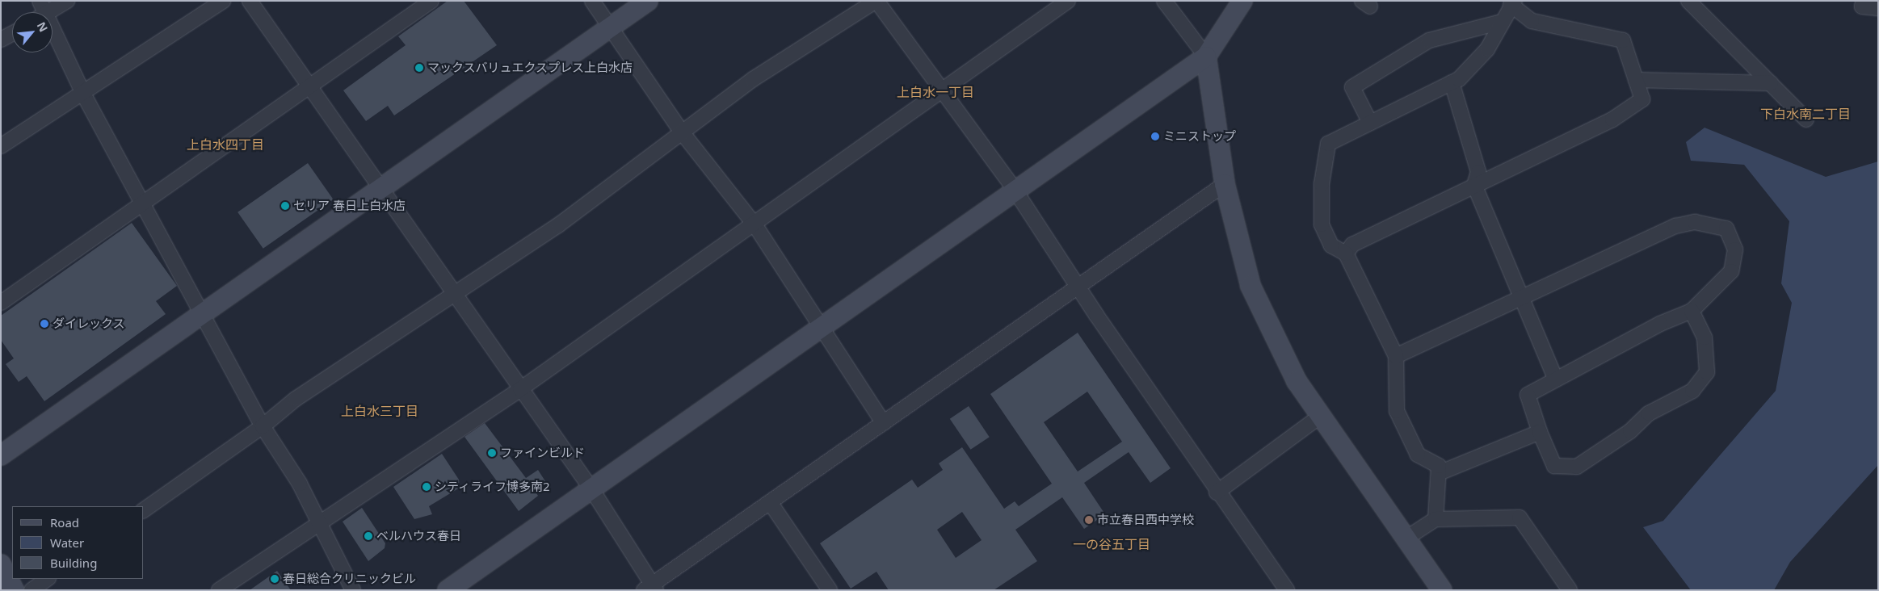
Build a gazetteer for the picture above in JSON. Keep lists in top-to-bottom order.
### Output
{
  "districts": [
    "上白水一丁目",
    "下白水南二丁目",
    "上白水四丁目",
    "上白水三丁目",
    "一の谷五丁目"
  ],
  "places": [
    "マックスバリュエクスプレス上白水店",
    "ミニストップ",
    "セリア 春日上白水店",
    "ダイレックス",
    "ファインビルド",
    "シティライフ博多南2",
    "市立春日西中学校",
    "ベルハウス春日",
    "春日総合クリニックビル"
  ],
  "legend": ["Road", "Water", "Building"],
  "north": "top right"
}
